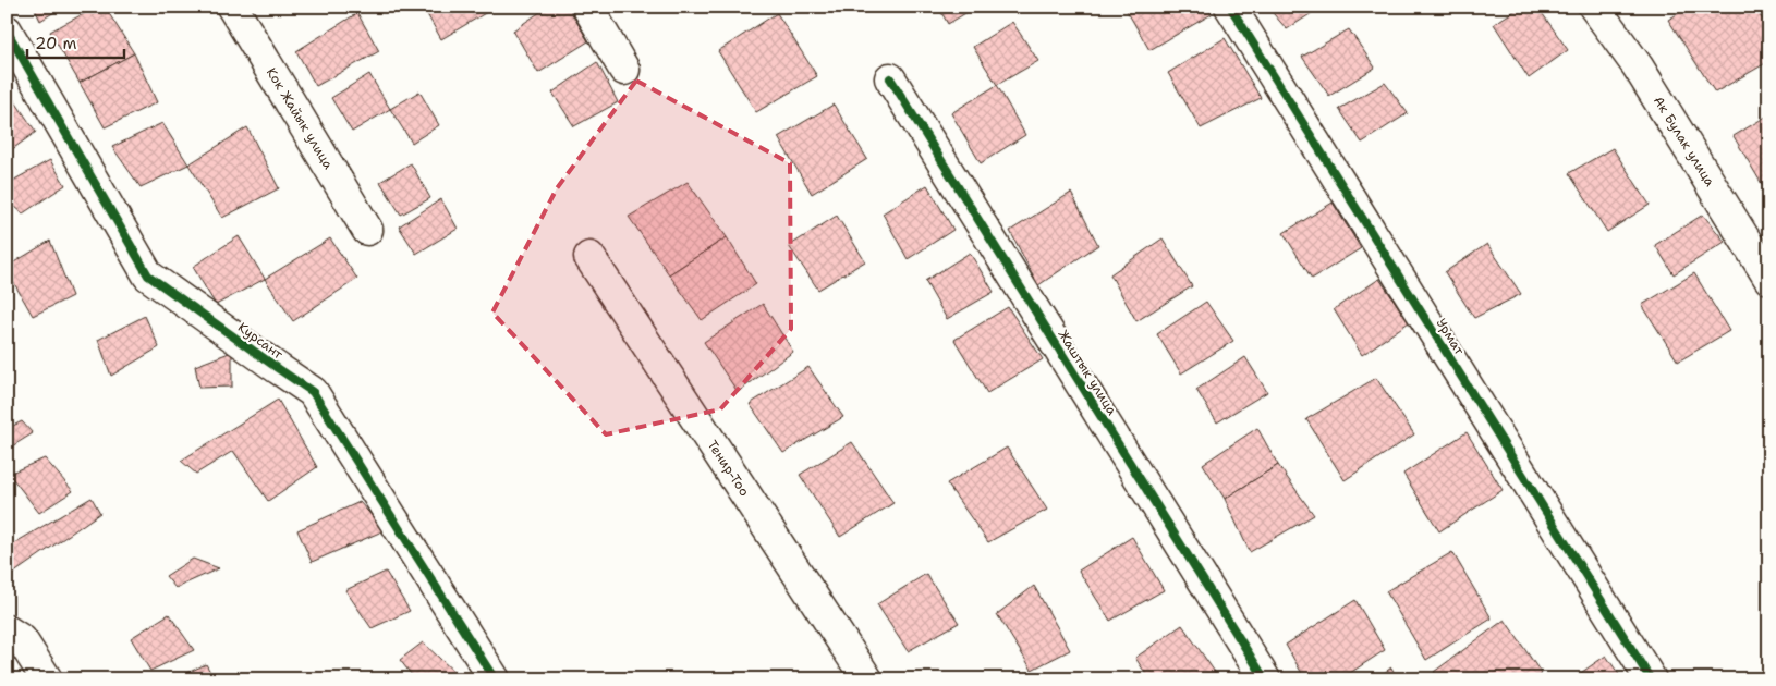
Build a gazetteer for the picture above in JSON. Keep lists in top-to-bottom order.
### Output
{
  "streets": {
    "street": [
      "Кок Жайык улица",
      "Ак Булак улица",
      "Урмат",
      "Курсант",
      "Жаштык улица",
      "Тенир-Тоо"
    ]
  },
  "scale_bar": "20 m"
}
